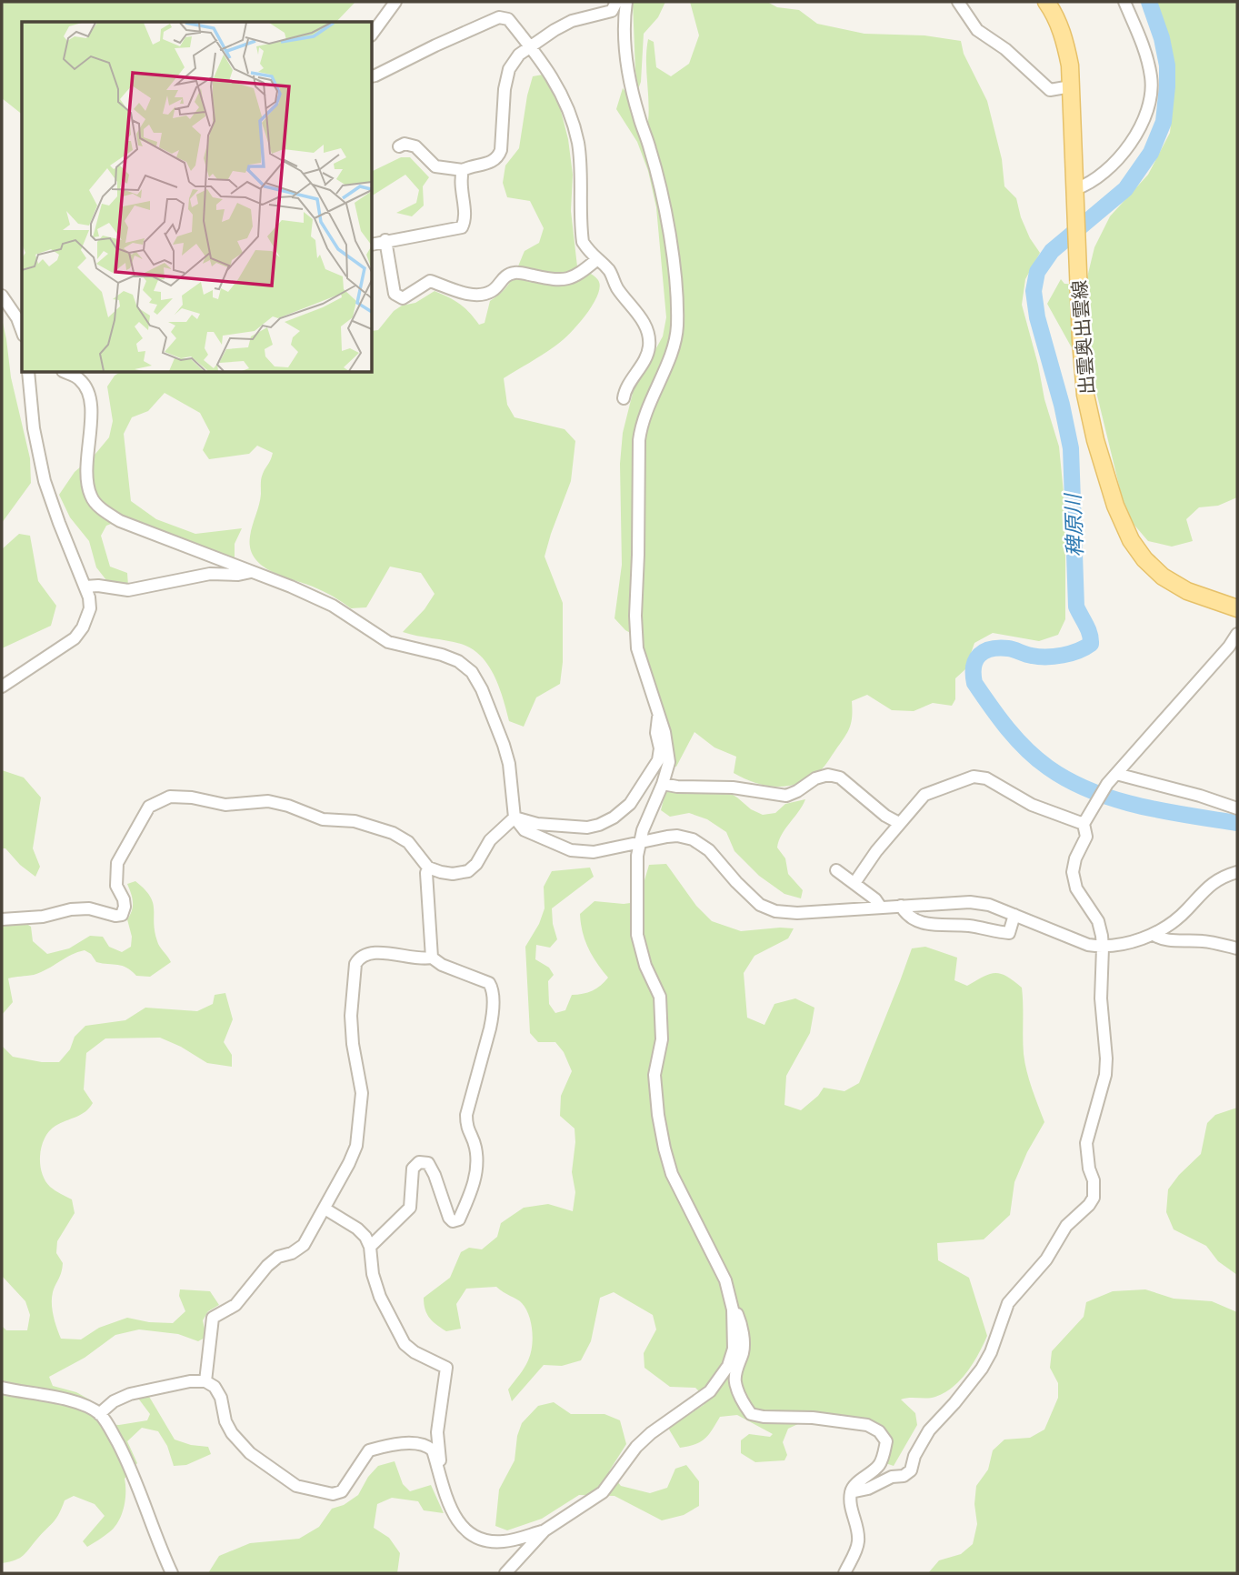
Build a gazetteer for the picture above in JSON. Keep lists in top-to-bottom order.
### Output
{
  "streets": {
    "main road": ["出雲奥出雲線"]
  },
  "water": ["稗原川"]
}
